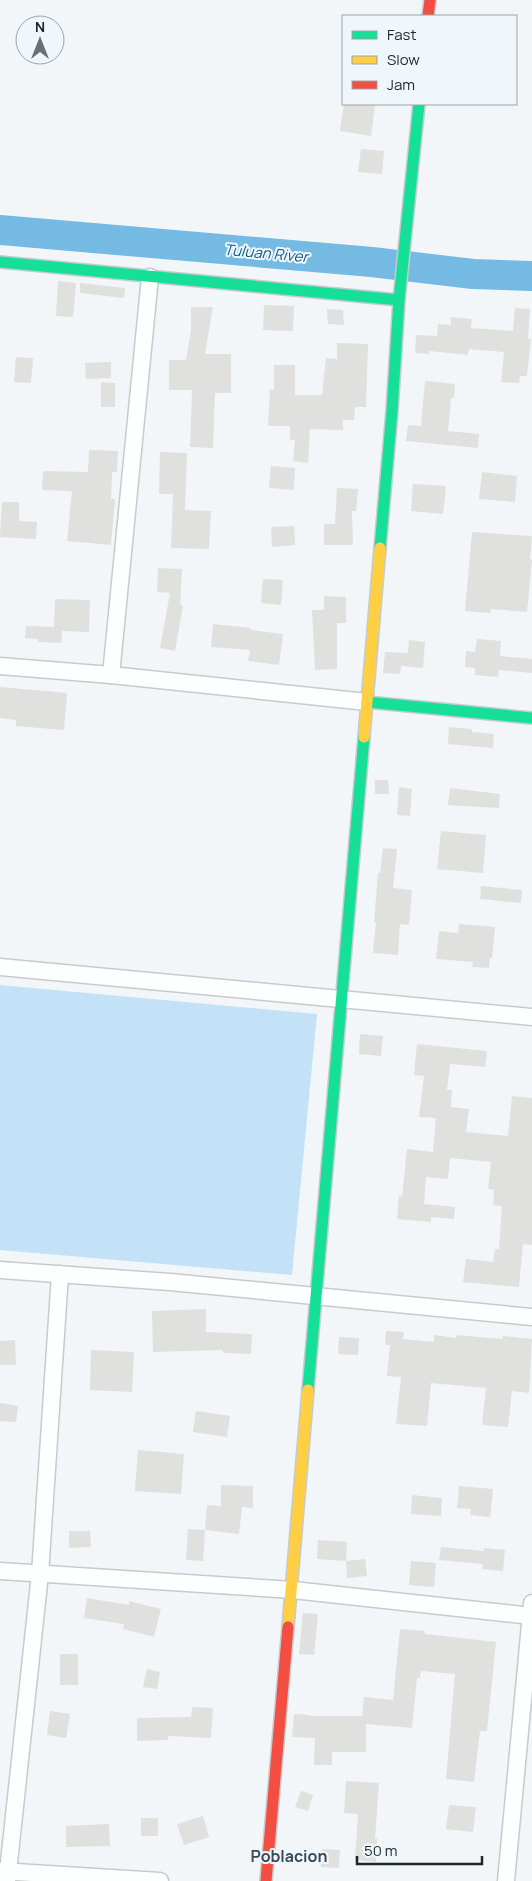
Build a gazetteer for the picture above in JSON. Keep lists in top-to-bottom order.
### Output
{
  "districts": ["Poblacion"],
  "water": ["Tuluan River"],
  "legend": ["Fast", "Slow", "Jam"],
  "scale_bar": "50 m",
  "north": "top"
}
